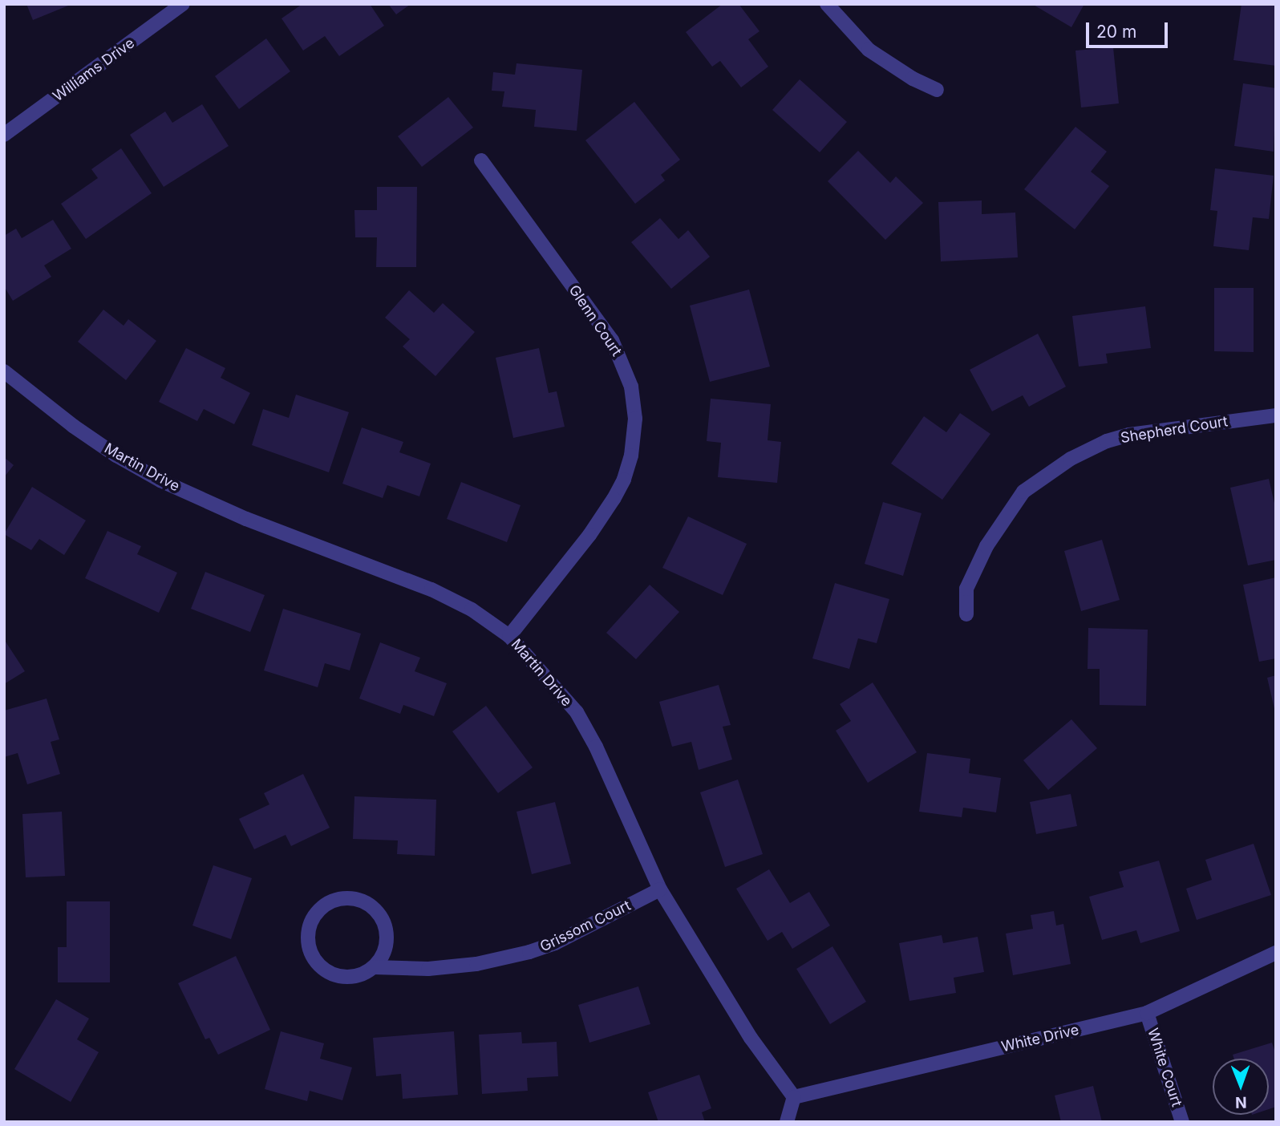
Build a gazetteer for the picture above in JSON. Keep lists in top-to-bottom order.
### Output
{
  "streets": {
    "street": [
      "Williams Drive",
      "Glenn Court",
      "Shepherd Court",
      "Martin Drive",
      "Grissom Court",
      "White Drive",
      "White Court"
    ]
  },
  "crossings": [
    ["Glenn Court", "Martin Drive"],
    ["Martin Drive", "Grissom Court"],
    ["Martin Drive", "White Drive"],
    ["White Drive", "White Court"]
  ],
  "scale_bar": "20 m",
  "north": "bottom"
}
